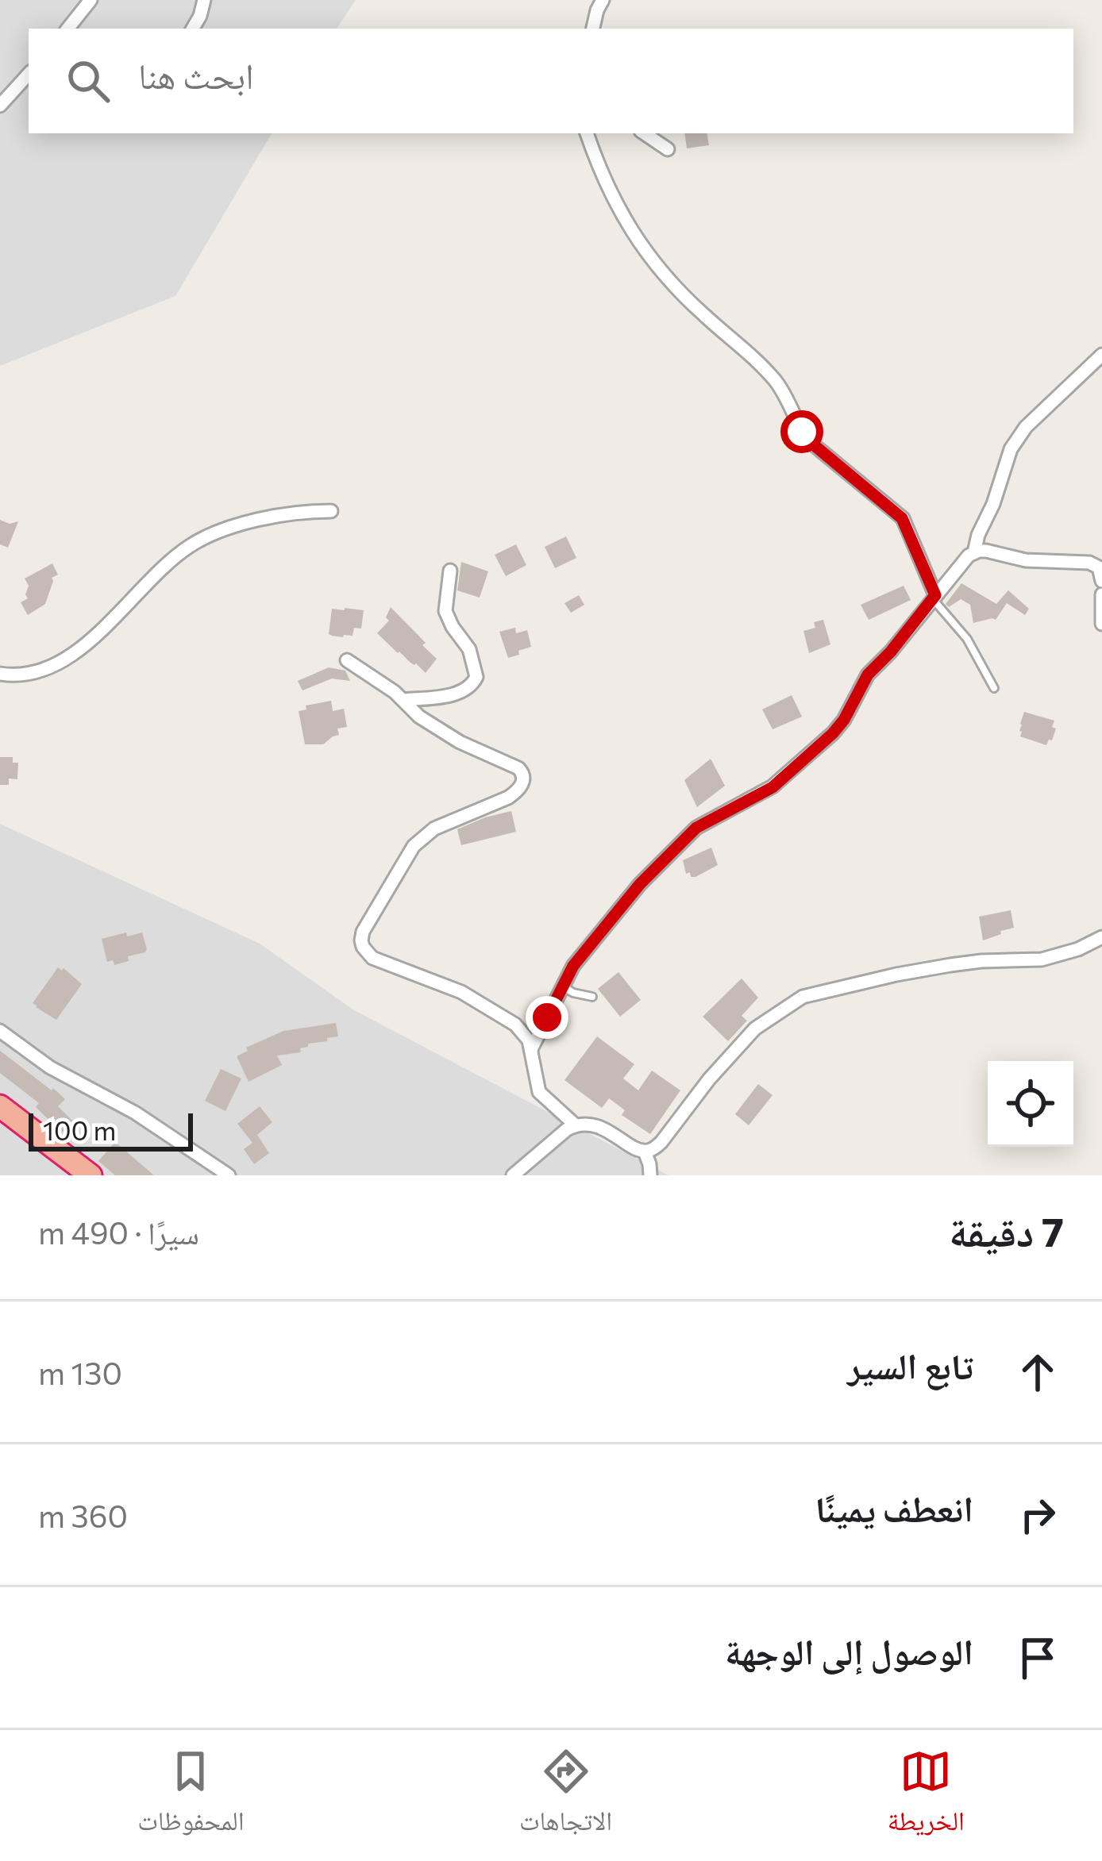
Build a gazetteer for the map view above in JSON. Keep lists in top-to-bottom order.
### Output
{
  "scale_bar": "100 m",
  "page": {
    "search": "ابحث هنا",
    "scale": "100 m",
    "heading": ["7 دقيقة", "سيرًا · 490 m"],
    "list": [
      ["تابع السير", "130 m"],
      ["انعطف يمينًا", "360 m"],
      "الوصول إلى الوجهة"
    ],
    "nav": ["الخريطة", "الاتجاهات", "المحفوظات"]
  }
}
